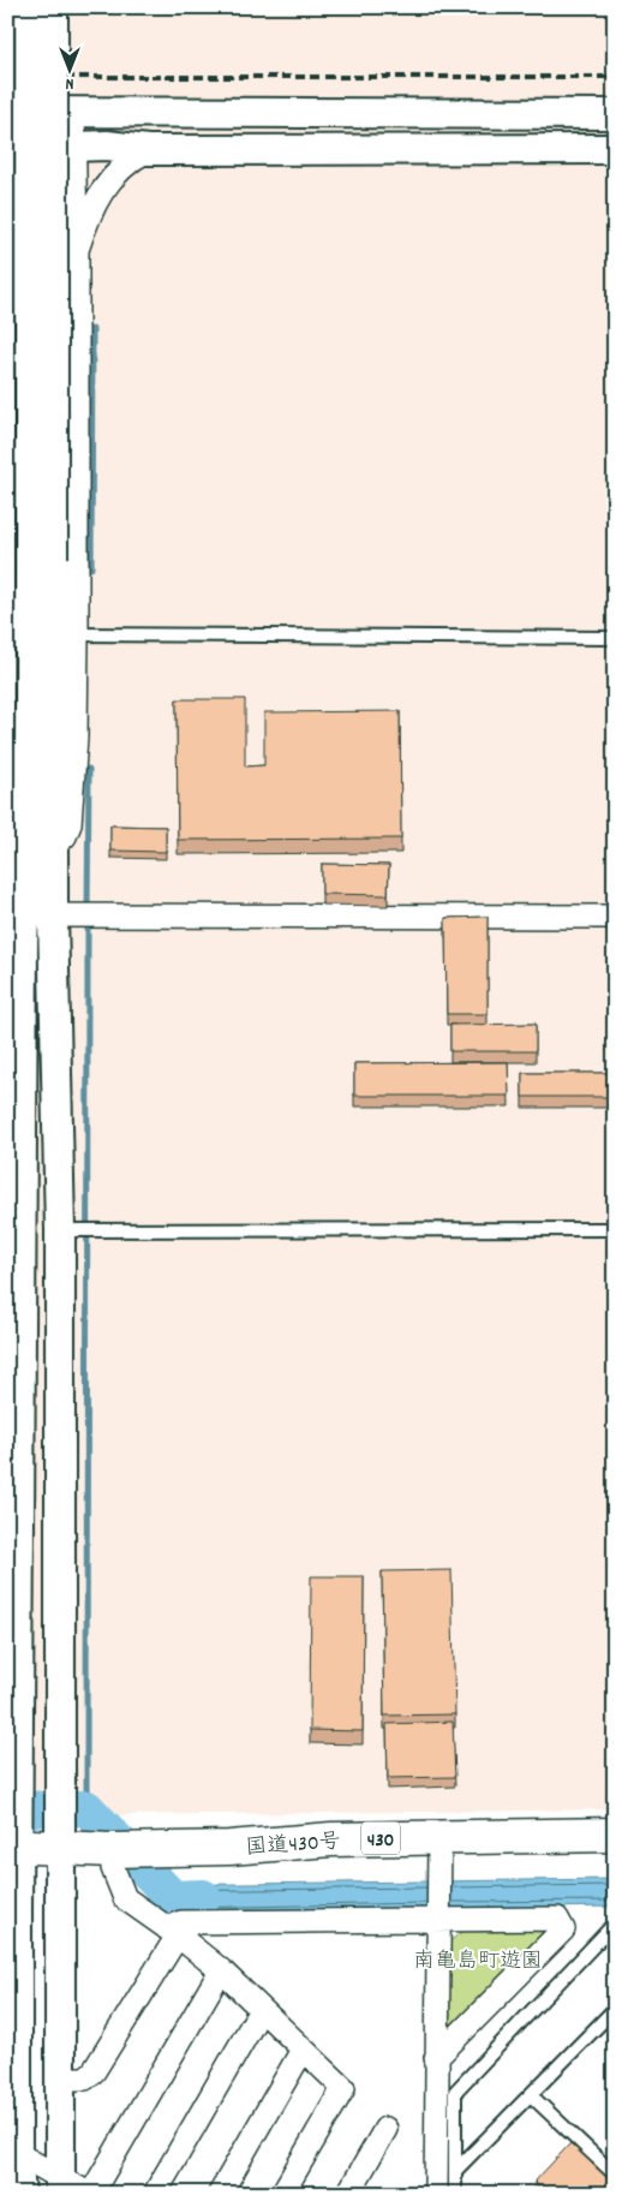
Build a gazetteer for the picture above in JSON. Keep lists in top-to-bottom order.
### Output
{
  "streets": {
    "highway": ["430", "国道430号"]
  },
  "parks": ["南亀島町遊園"],
  "north": "bottom"
}
